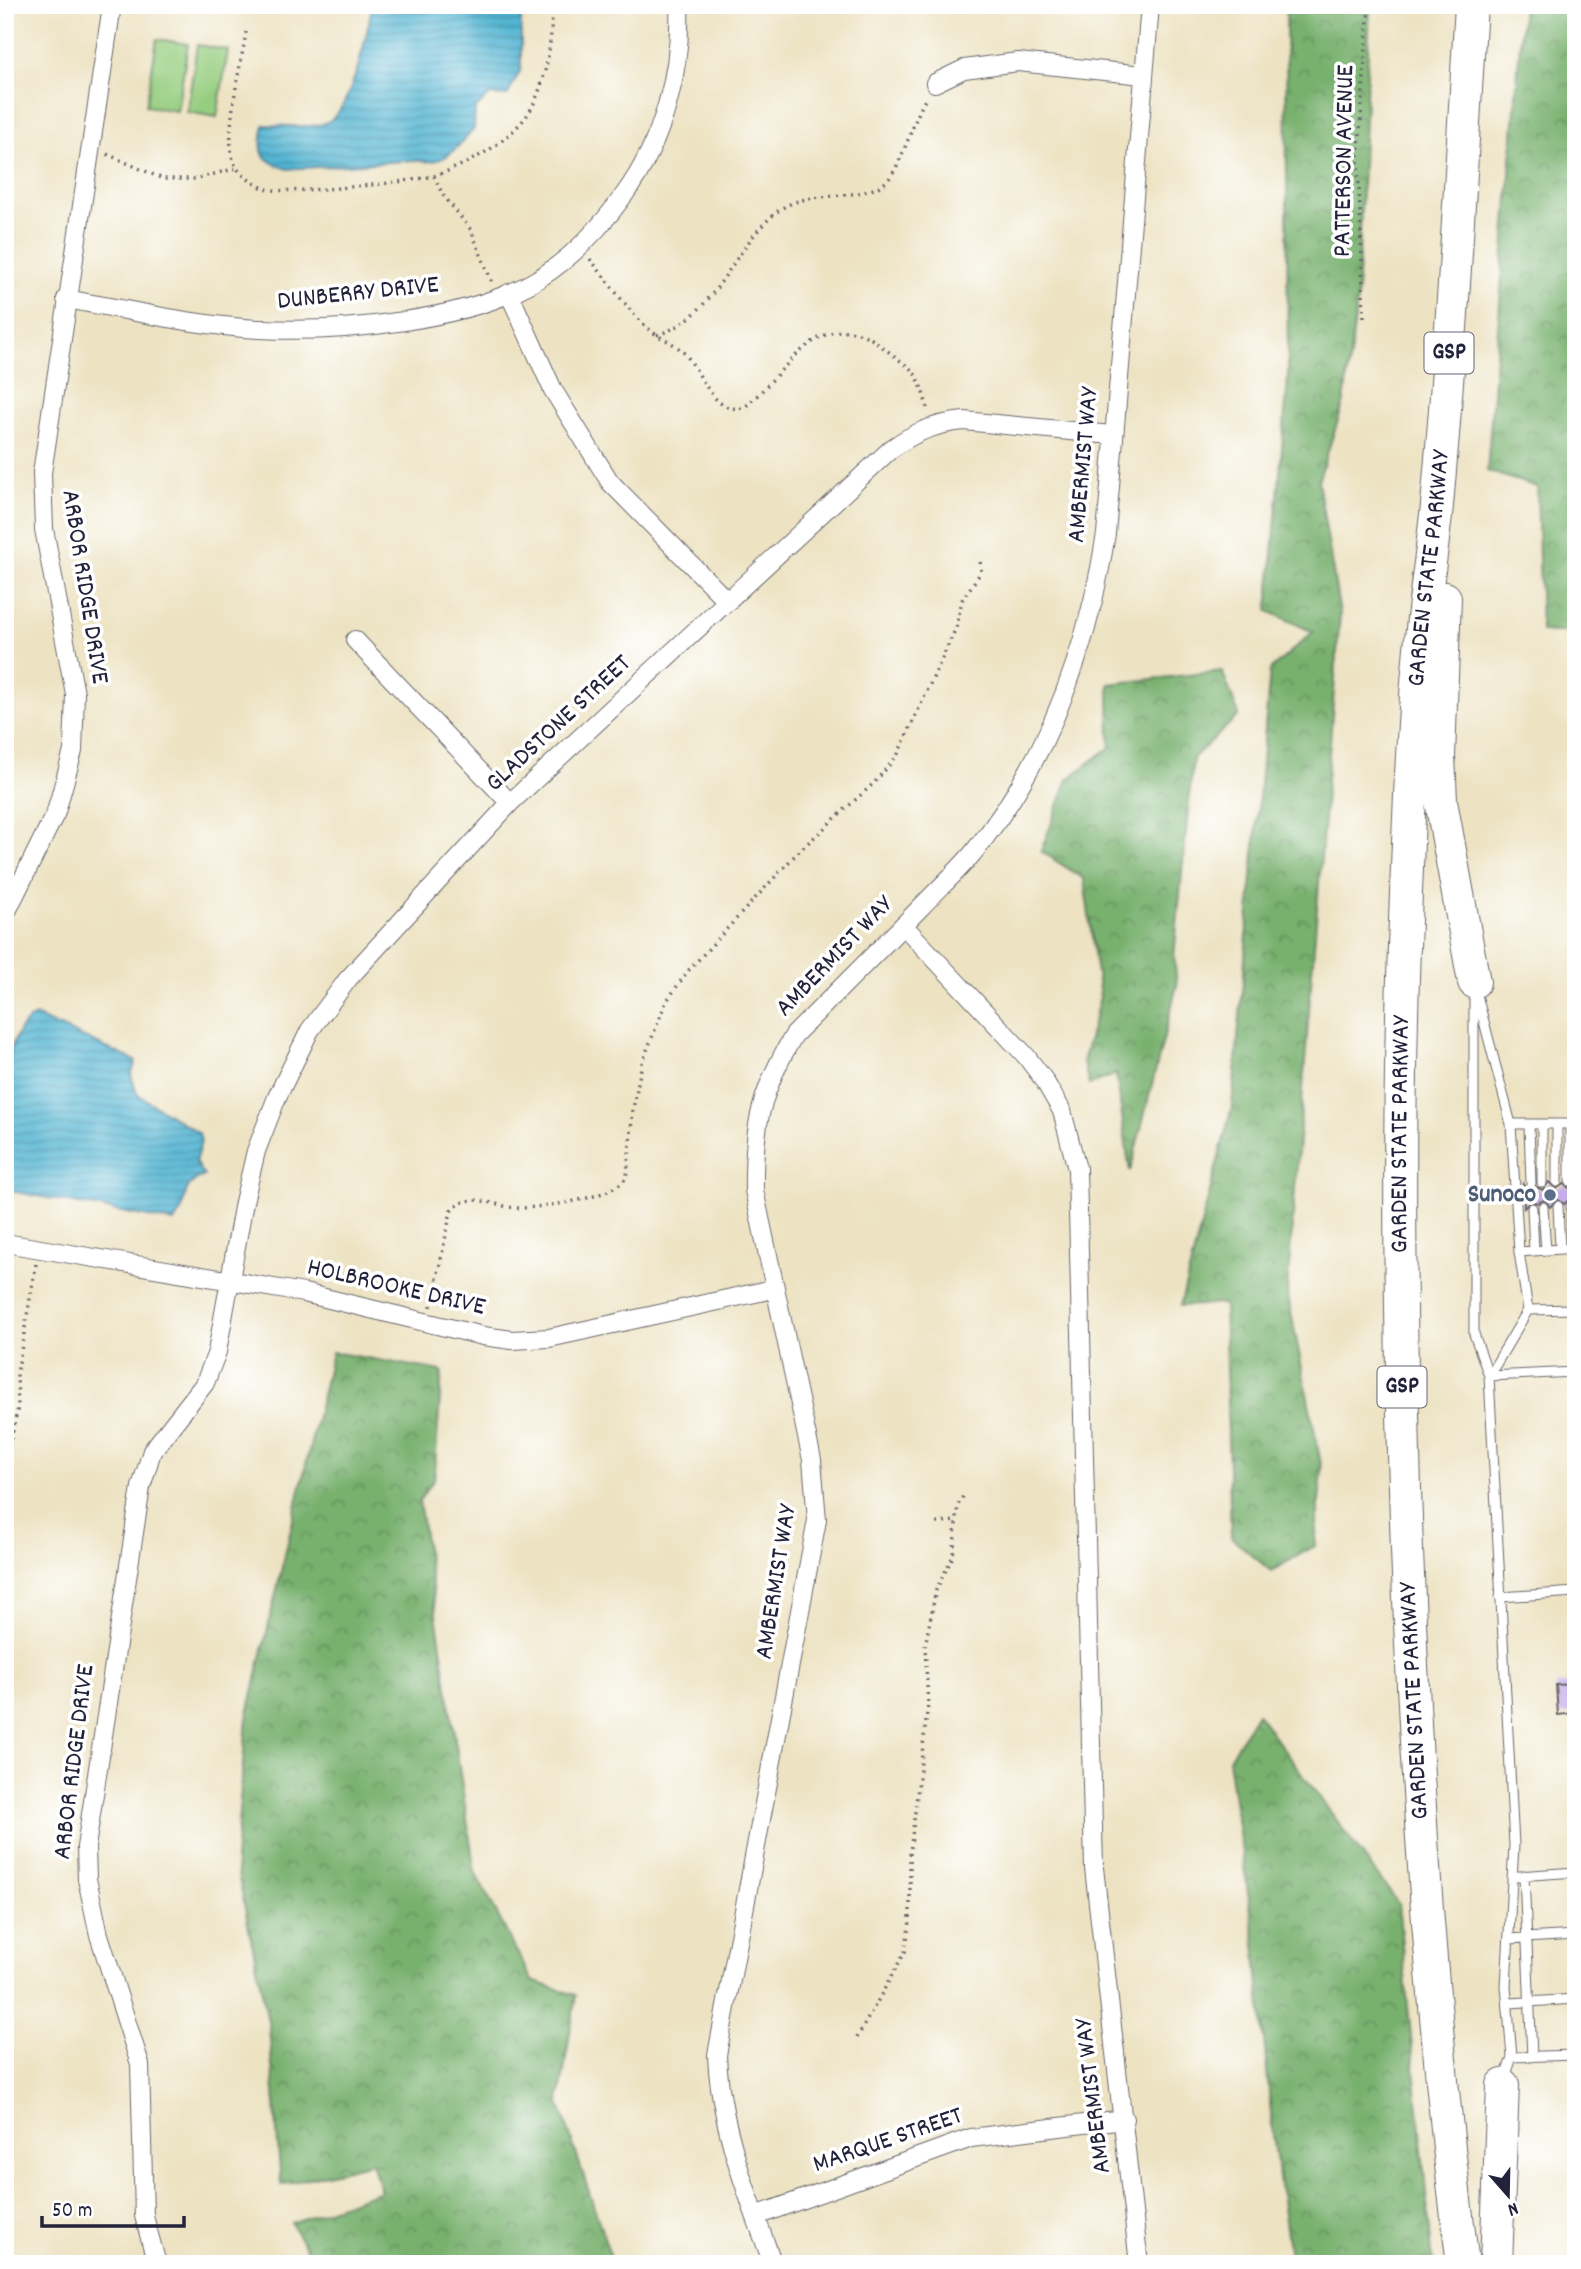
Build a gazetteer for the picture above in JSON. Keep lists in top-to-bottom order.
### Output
{
  "streets": {
    "highway": ["GSP", "GARDEN STATE PARKWAY"],
    "street": [
      "DUNBERRY DRIVE",
      "AMBERMIST WAY",
      "ARBOR RIDGE DRIVE",
      "GLADSTONE STREET",
      "HOLBROOKE DRIVE",
      "MARQUE STREET"
    ],
    "path": ["PATTERSON AVENUE"]
  },
  "crossings": [
    ["DUNBERRY DRIVE", "ARBOR RIDGE DRIVE"],
    ["AMBERMIST WAY", "GLADSTONE STREET"],
    ["AMBERMIST WAY", "HOLBROOKE DRIVE"],
    ["AMBERMIST WAY", "MARQUE STREET"],
    ["ARBOR RIDGE DRIVE", "GLADSTONE STREET"],
    ["ARBOR RIDGE DRIVE", "HOLBROOKE DRIVE"],
    ["GLADSTONE STREET", "HOLBROOKE DRIVE"]
  ],
  "places": ["Sunoco"],
  "scale_bar": "50 m",
  "north": "bottom"
}
